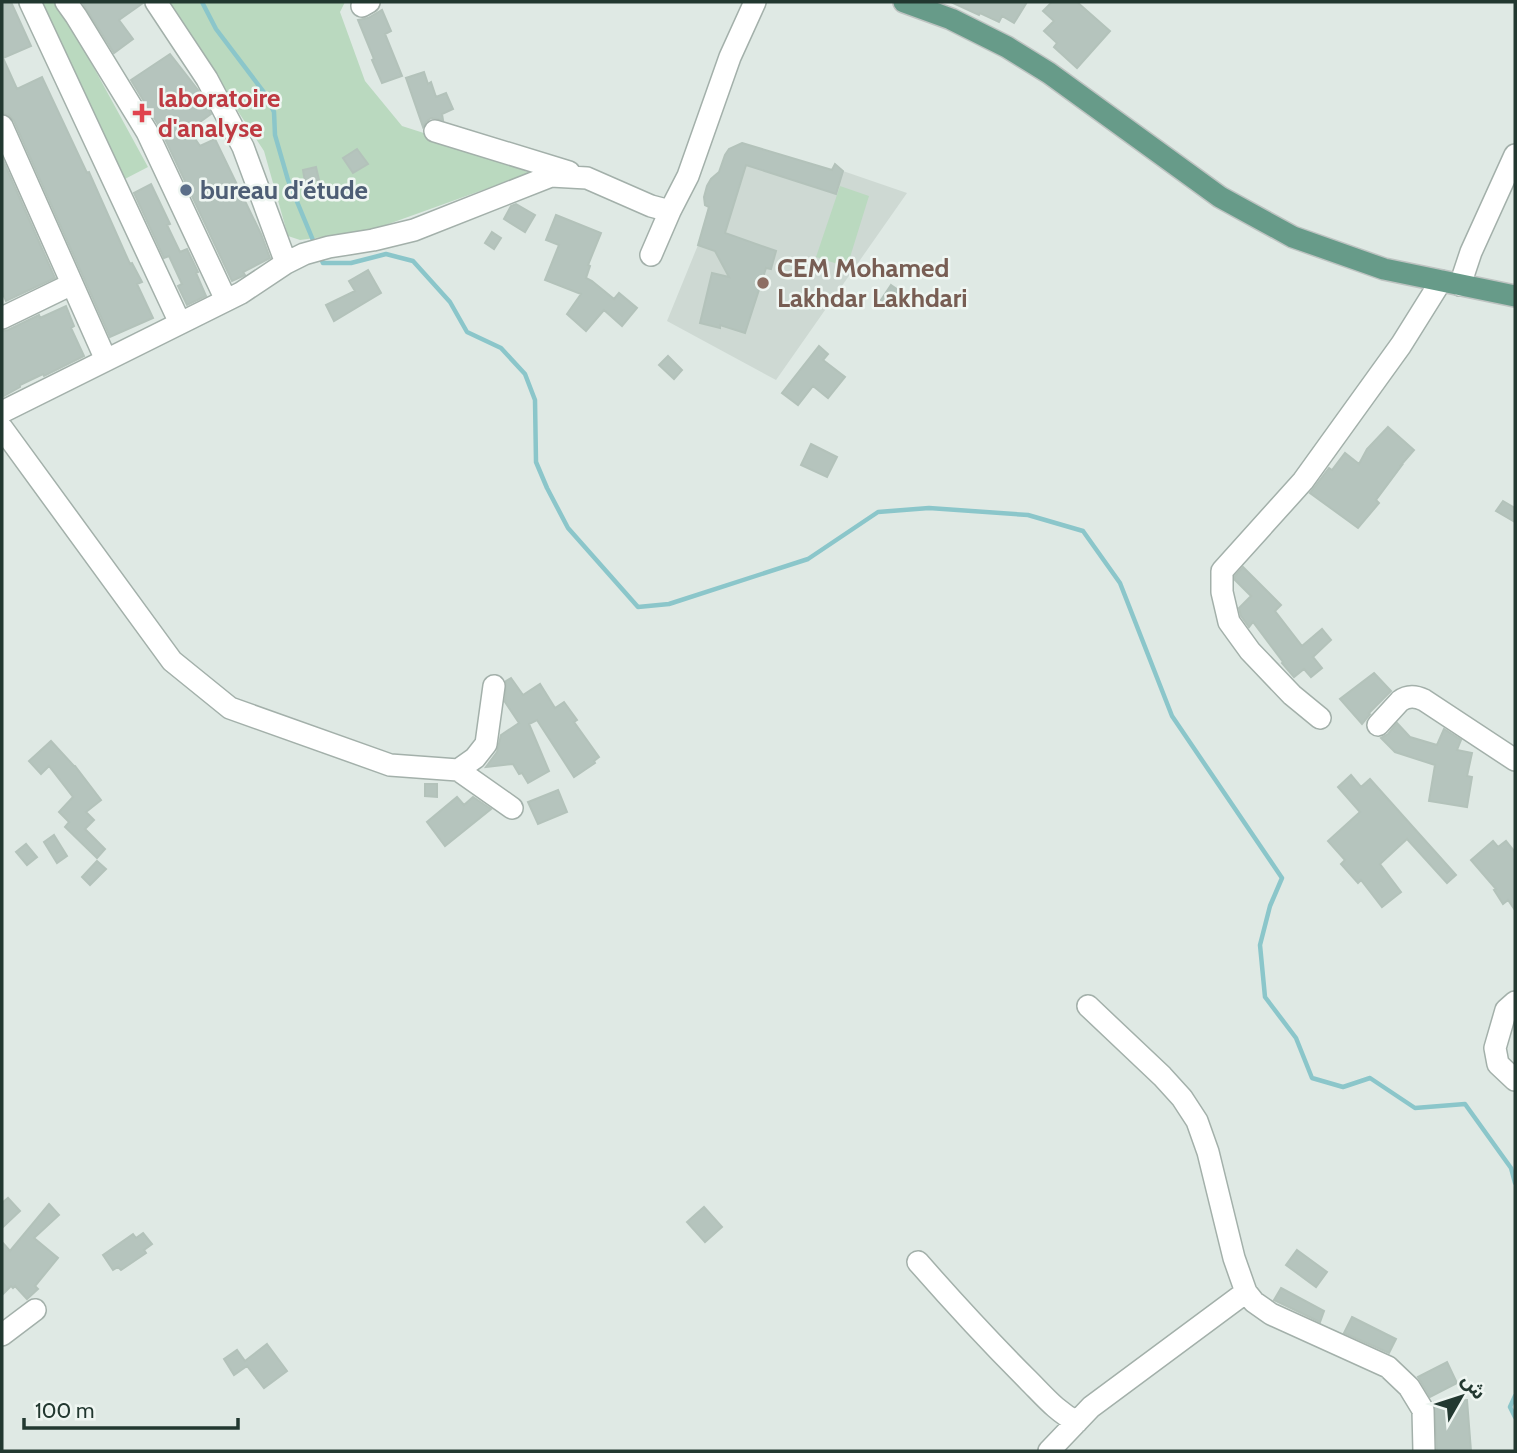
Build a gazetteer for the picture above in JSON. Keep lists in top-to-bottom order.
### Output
{
  "places": {
    "health": ["laboratoire d'analyse"],
    "other": ["bureau d'étude", "CEM Mohamed Lakhdar Lakhdari"]
  },
  "scale_bar": "100 m",
  "north": "top right"
}
